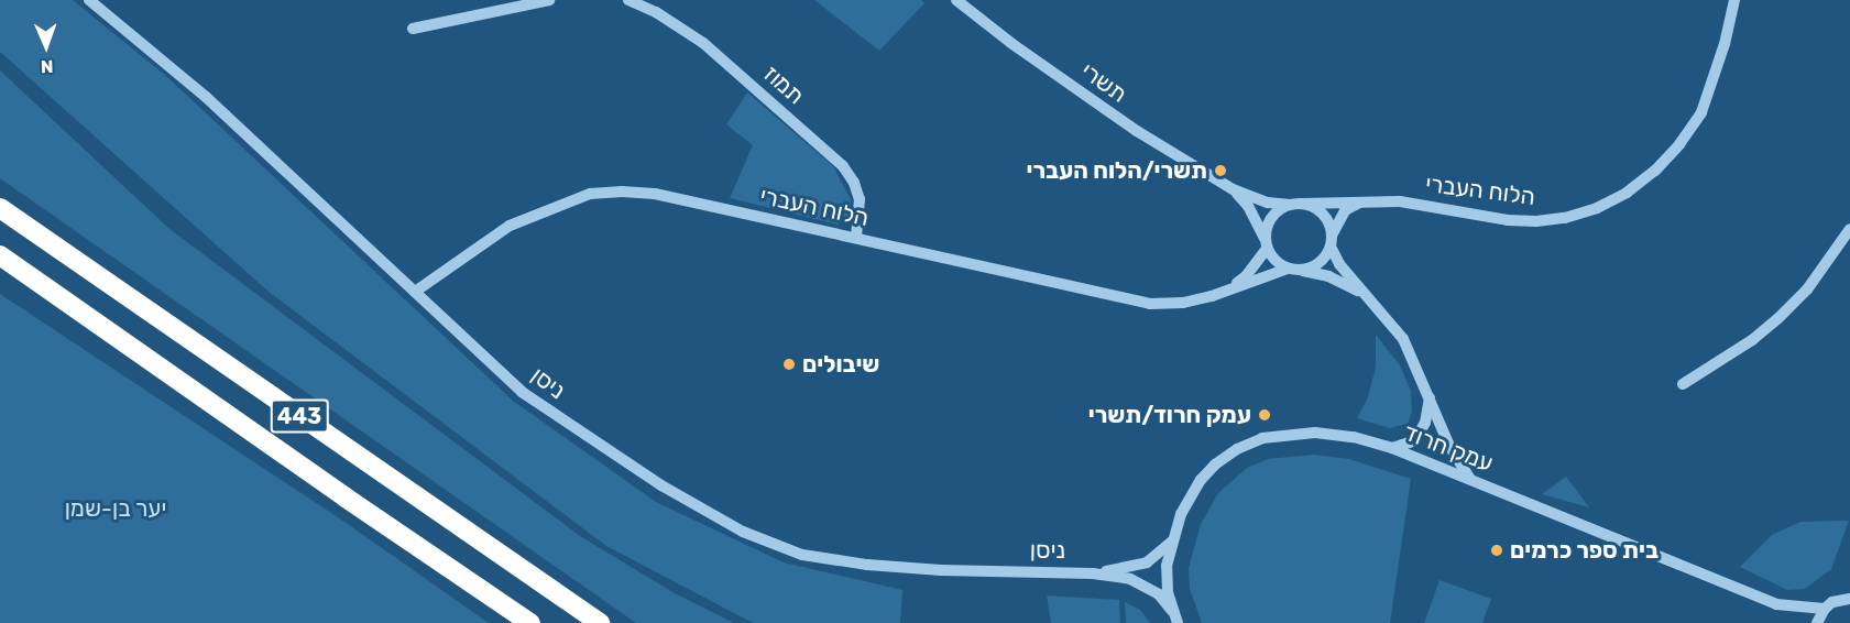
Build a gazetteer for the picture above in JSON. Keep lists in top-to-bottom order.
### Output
{
  "streets": {
    "highway": ["443"],
    "street": [
      "תשרי",
      "תמוז",
      "הלוח העברי",
      "ניסן",
      "עמק חרוד"
    ]
  },
  "crossings": [
    ["תשרי", "הלוח העברי"],
    ["תמוז", "הלוח העברי"],
    ["הלוח העברי", "ניסן"],
    ["ניסן", "עמק חרוד"]
  ],
  "parks": ["יער בן-שמן"],
  "places": [
    "תשרי/הלוח העברי",
    "שיבולים",
    "עמק חרוד/תשרי",
    "בית ספר כרמים"
  ],
  "north": "bottom"
}
